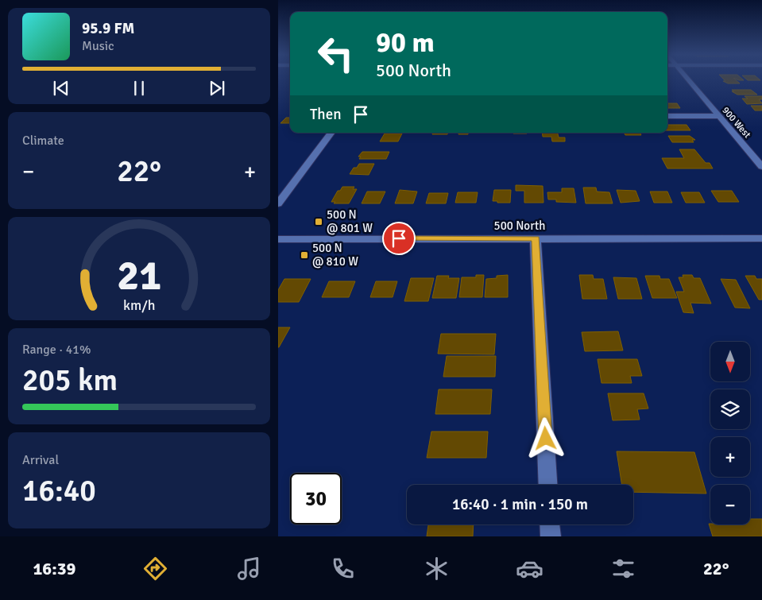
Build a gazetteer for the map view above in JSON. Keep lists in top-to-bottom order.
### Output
{
  "streets": {
    "street": ["900 West", "500 North"]
  },
  "places": {
    "transit": ["500 N @ 801 W", "500 N @ 810 W"]
  },
  "north": "bottom",
  "page": {
    "turn": ["90 m", "500 North"],
    "song": ["95.9 FM", "Music"],
    "then": "Then",
    "tile": [
      "Climate",
      ["Range · 41%", "205 km"],
      ["Arrival", "16:40"]
    ],
    "heat": ["−", "22°", "+"],
    "map_buttons": ["+", "−"],
    "limit": "30",
    "trip": "16:40 · 1 min · 150 m",
    "tabs": ["16:39", "22°"],
    "gauge": ["21", "km/h"]
  }
}
